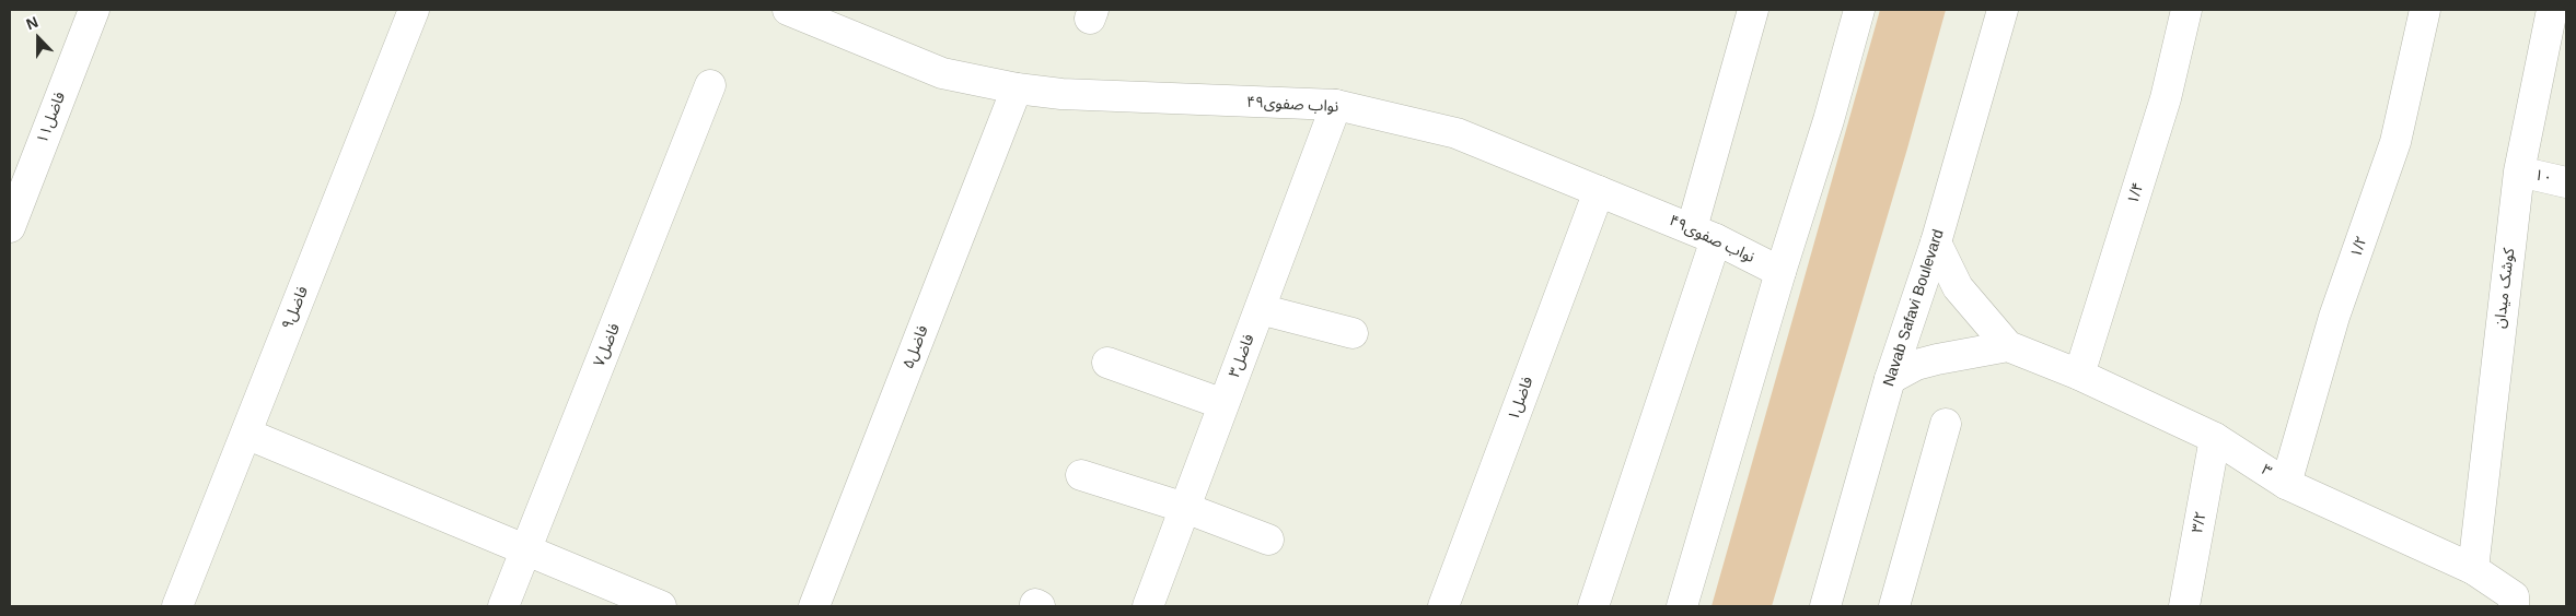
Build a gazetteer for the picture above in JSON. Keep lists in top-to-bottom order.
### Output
{
  "streets": {
    "street": [
      "۴۹نواب صفوی",
      "۱۱فاضل",
      "۱۰",
      "۱/۴",
      "۱/۲",
      "کوشک میدان",
      "۹فاضل",
      "Navab Safavi Boulevard",
      "۷فاضل",
      "۵فاضل",
      "۳فاضل",
      "۱فاضل",
      "۳",
      "۳/۲"
    ]
  },
  "crossings": [
    ["۴۹نواب صفوی", "۵فاضل"],
    ["۴۹نواب صفوی", "۳فاضل"],
    ["۴۹نواب صفوی", "۱فاضل"],
    ["۱۰", "کوشک میدان"],
    ["۱/۴", "۳"],
    ["۱/۲", "۳"],
    ["کوشک میدان", "۳"],
    ["Navab Safavi Boulevard", "۳"],
    ["۳", "۳/۲"]
  ],
  "north": "top"
}
